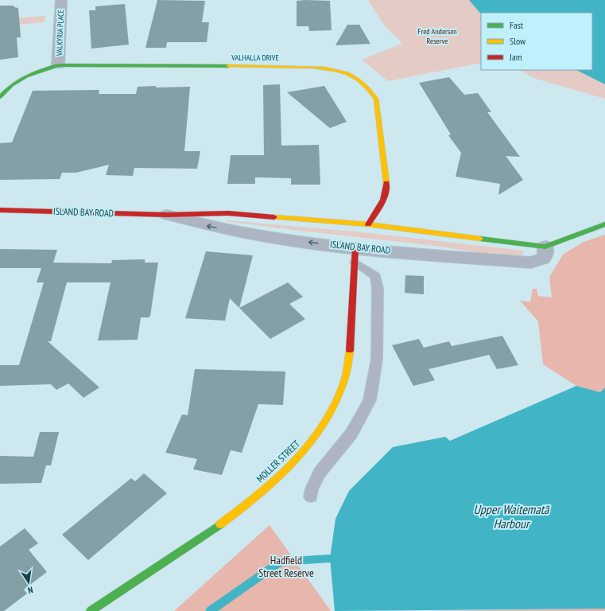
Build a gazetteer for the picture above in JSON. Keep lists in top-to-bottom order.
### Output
{
  "streets": {
    "street": [
      "VALKYRIA PLACE",
      "VALHALLA DRIVE",
      "ISLAND BAY ROAD",
      "MOLLER STREET"
    ]
  },
  "crossings": [
    ["VALKYRIA PLACE", "VALHALLA DRIVE"],
    ["VALHALLA DRIVE", "ISLAND BAY ROAD"],
    ["ISLAND BAY ROAD", "MOLLER STREET"]
  ],
  "water": ["Upper Waitematā Harbour"],
  "parks": ["Fred Andersen Reserve", "Hadfield Street Reserve"],
  "legend": ["Fast", "Slow", "Jam"],
  "north": "bottom"
}
